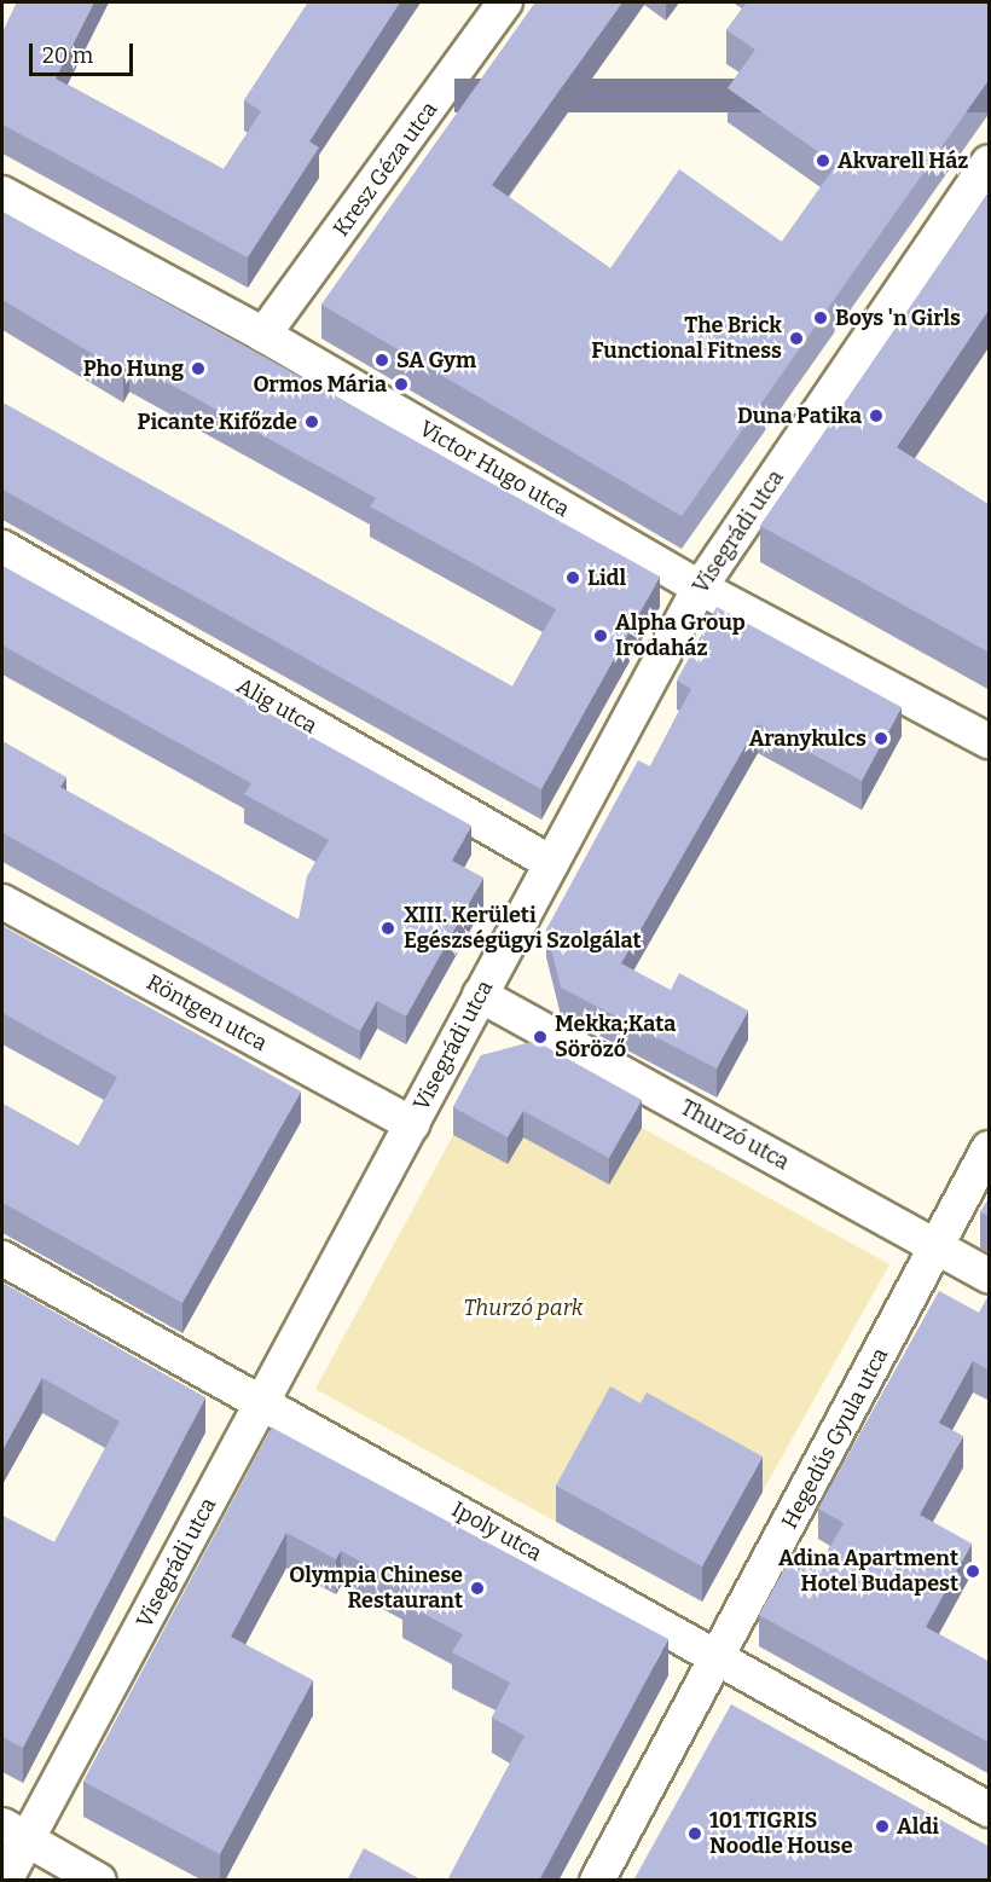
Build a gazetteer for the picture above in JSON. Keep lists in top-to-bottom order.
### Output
{
  "streets": {
    "street": [
      "Kresz Géza utca",
      "Victor Hugo utca",
      "Visegrádi utca",
      "Alig utca",
      "Röntgen utca",
      "Thurzó utca",
      "Hegedűs Gyula utca",
      "Ipoly utca"
    ]
  },
  "crossings": [
    ["Kresz Géza utca", "Victor Hugo utca"],
    ["Victor Hugo utca", "Visegrádi utca"],
    ["Visegrádi utca", "Alig utca"],
    ["Visegrádi utca", "Röntgen utca"],
    ["Visegrádi utca", "Thurzó utca"],
    ["Visegrádi utca", "Ipoly utca"],
    ["Thurzó utca", "Hegedűs Gyula utca"],
    ["Hegedűs Gyula utca", "Ipoly utca"]
  ],
  "parks": ["Thurzó park"],
  "places": [
    "Akvarell Ház",
    "Boys 'n Girls",
    "The Brick Functional Fitness",
    "SA Gym",
    "Pho Hung",
    "Ormos Mária",
    "Duna Patika",
    "Picante Kifőzde",
    "Lidl",
    "Alpha Group Irodaház",
    "Aranykulcs",
    "XIII. Kerületi Egészségügyi Szolgálat",
    "Mekka;Kata Söröző",
    "Adina Apartment Hotel Budapest",
    "Olympia Chinese Restaurant",
    "Aldi",
    "101 TIGRIS Noodle House"
  ],
  "scale_bar": "20 m"
}
